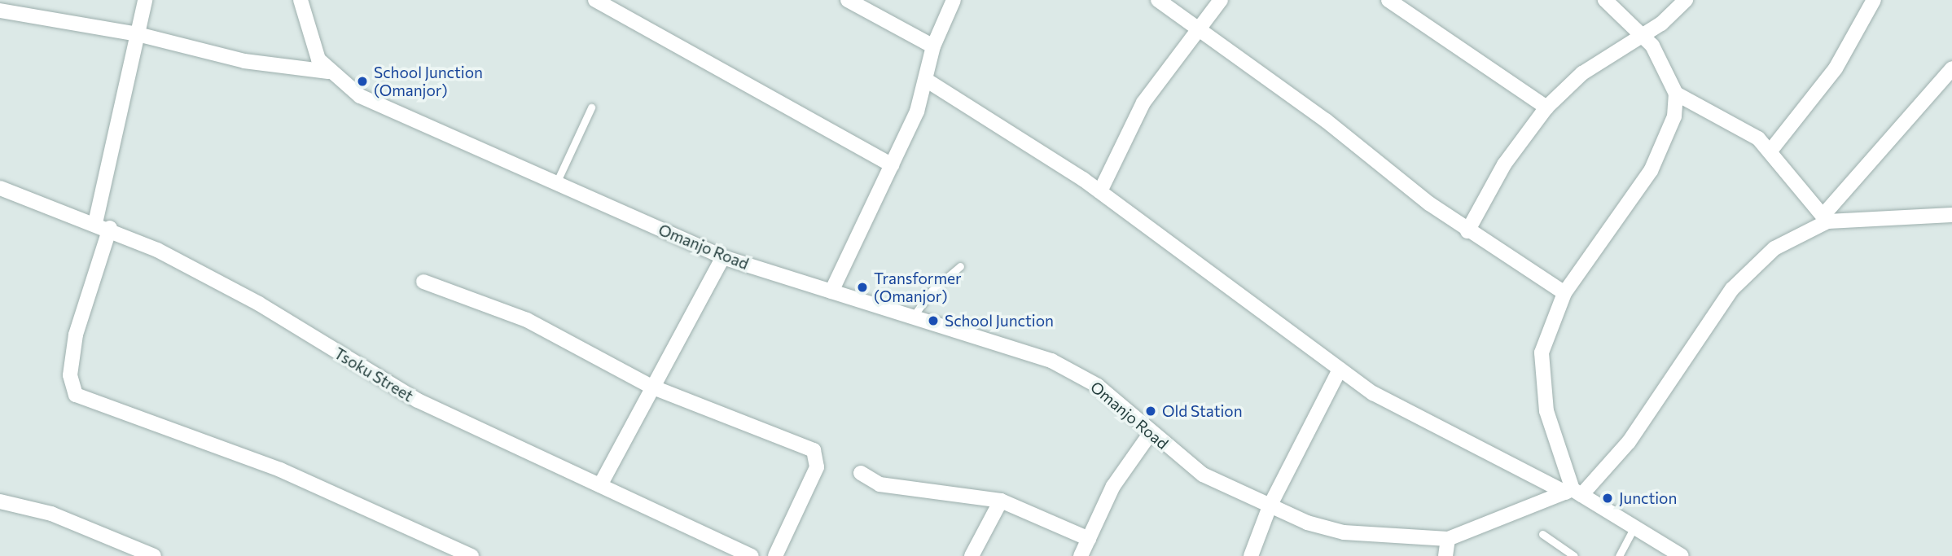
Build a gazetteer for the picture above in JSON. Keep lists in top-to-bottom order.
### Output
{
  "streets": {
    "street": ["Omanjo Road", "Tsoku Street"]
  },
  "places": [
    "School Junction (Omanjor)",
    "Transformer (Omanjor)",
    "School Junction",
    "Old Station",
    "Junction"
  ]
}
